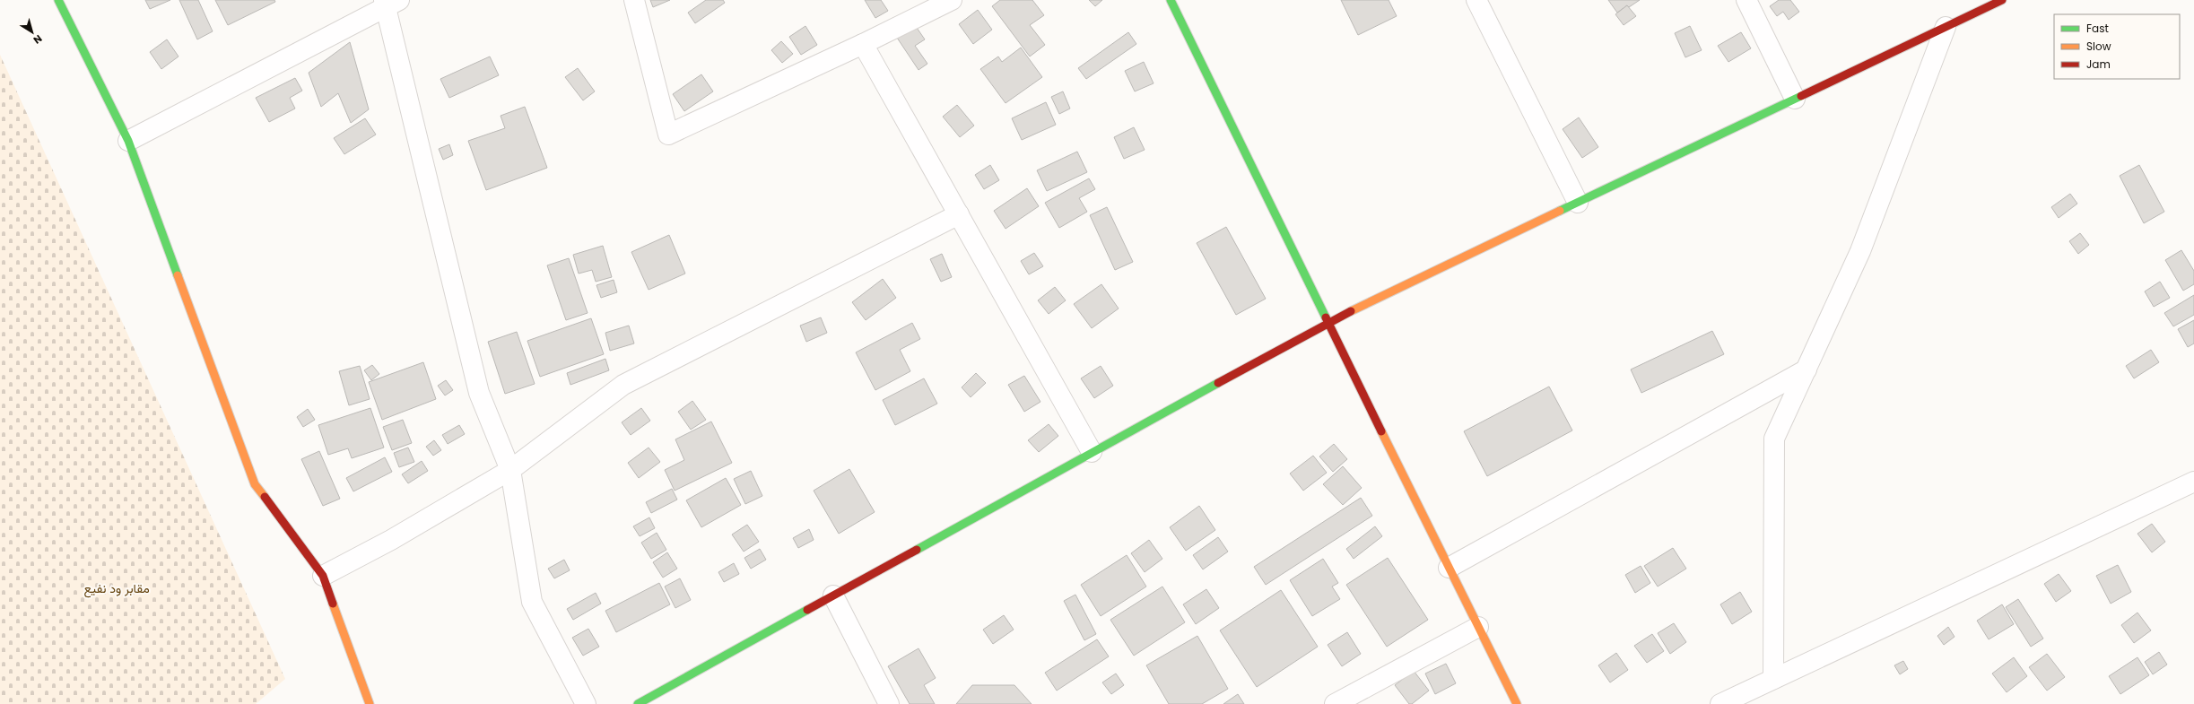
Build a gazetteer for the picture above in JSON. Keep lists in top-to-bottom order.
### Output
{
  "parks": ["مقابر ود نفيع"],
  "legend": ["Fast", "Slow", "Jam"],
  "north": "bottom right"
}
